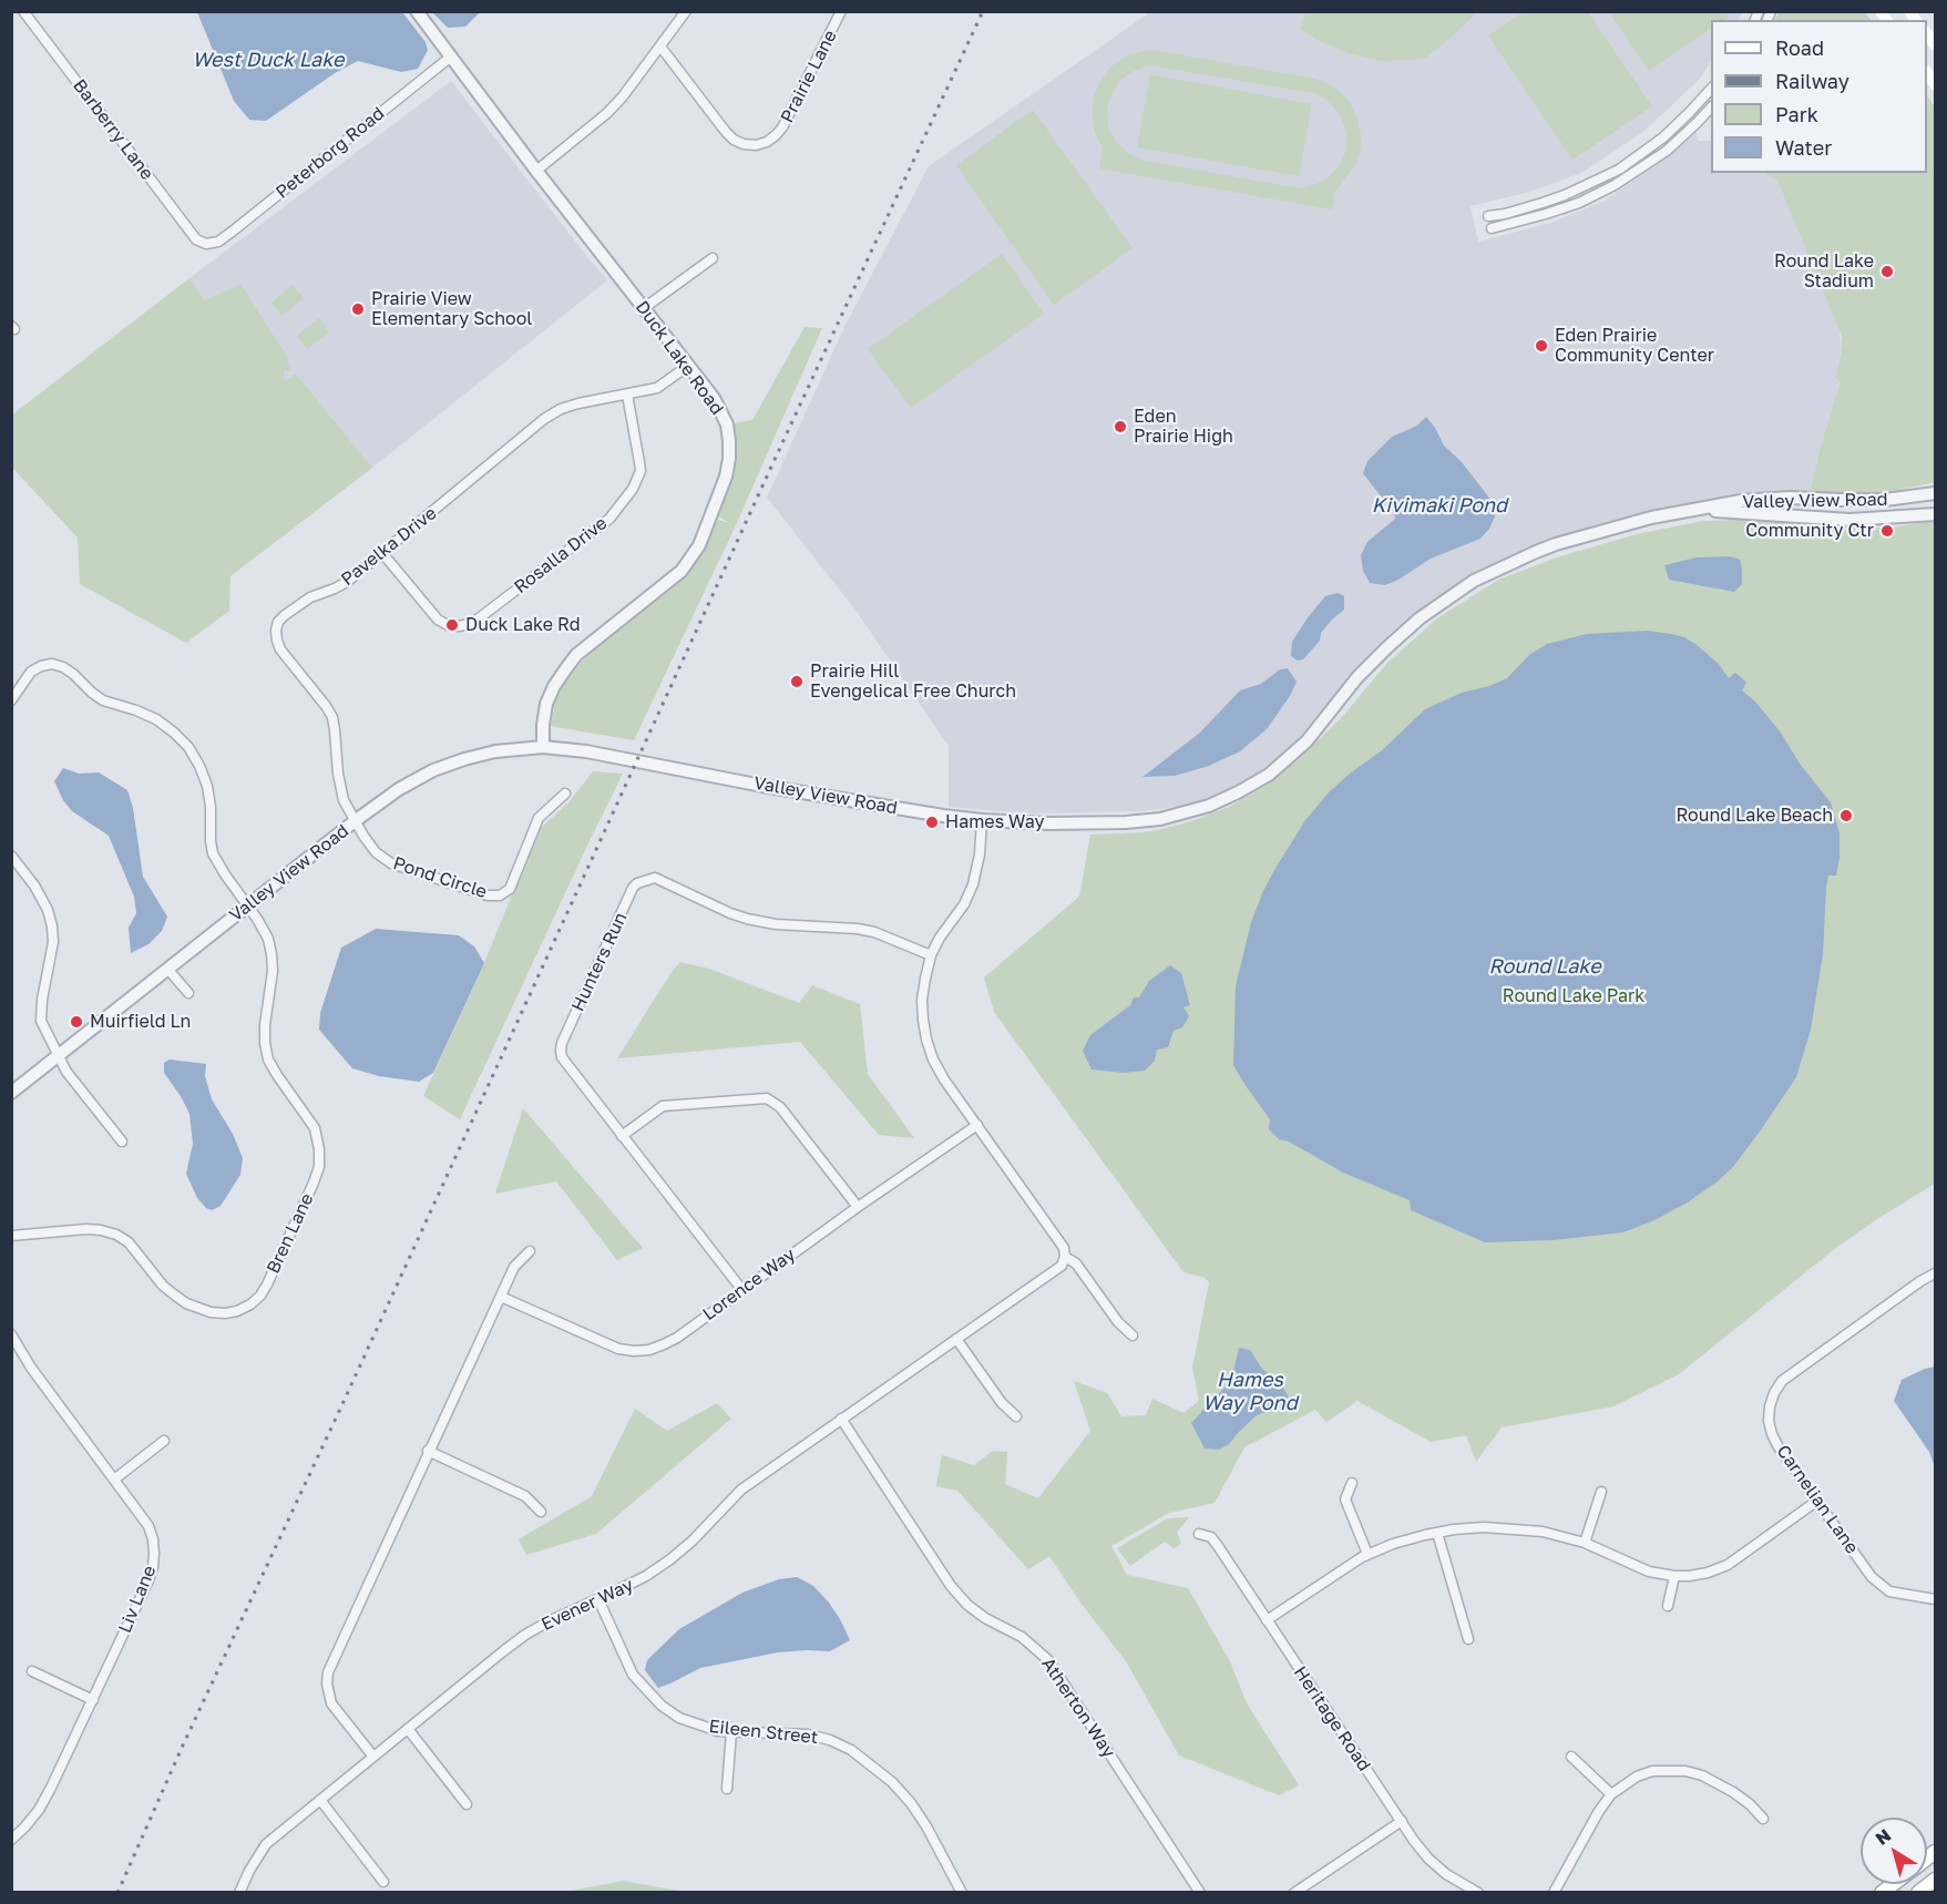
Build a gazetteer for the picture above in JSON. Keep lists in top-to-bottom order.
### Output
{
  "streets": {
    "street": [
      "Prairie Lane",
      "Barberry Lane",
      "Peterborg Road",
      "Duck Lake Road",
      "Valley View Road",
      "Pavelka Drive",
      "Rosalla Drive",
      "Pond Circle",
      "Hunters Run",
      "Bren Lane",
      "Lorence Way",
      "Carnelian Lane",
      "Liv Lane",
      "Evener Way",
      "Atherton Way",
      "Heritage Road",
      "Eileen Street"
    ]
  },
  "crossings": [
    ["Barberry Lane", "Peterborg Road"],
    ["Peterborg Road", "Duck Lake Road"],
    ["Duck Lake Road", "Valley View Road"],
    ["Duck Lake Road", "Pavelka Drive"],
    ["Valley View Road", "Pavelka Drive"],
    ["Valley View Road", "Pond Circle"],
    ["Valley View Road", "Bren Lane"],
    ["Pavelka Drive", "Rosalla Drive"],
    ["Pavelka Drive", "Pond Circle"],
    ["Hunters Run", "Lorence Way"],
    ["Evener Way", "Atherton Way"],
    ["Evener Way", "Eileen Street"]
  ],
  "water": [
    "West Duck Lake",
    "Kivimaki Pond",
    "Round Lake",
    "Hames Way Pond"
  ],
  "parks": ["Round Lake Park"],
  "places": [
    "Round Lake Stadium",
    "Prairie View Elementary School",
    "Eden Prairie Community Center",
    "Eden Prairie High",
    "Community Ctr",
    "Duck Lake Rd",
    "Prairie Hill Evengelical Free Church",
    "Round Lake Beach",
    "Hames Way",
    "Muirfield Ln"
  ],
  "legend": [
    "Road",
    "Railway",
    "Park",
    "Water"
  ],
  "north": "top left"
}
